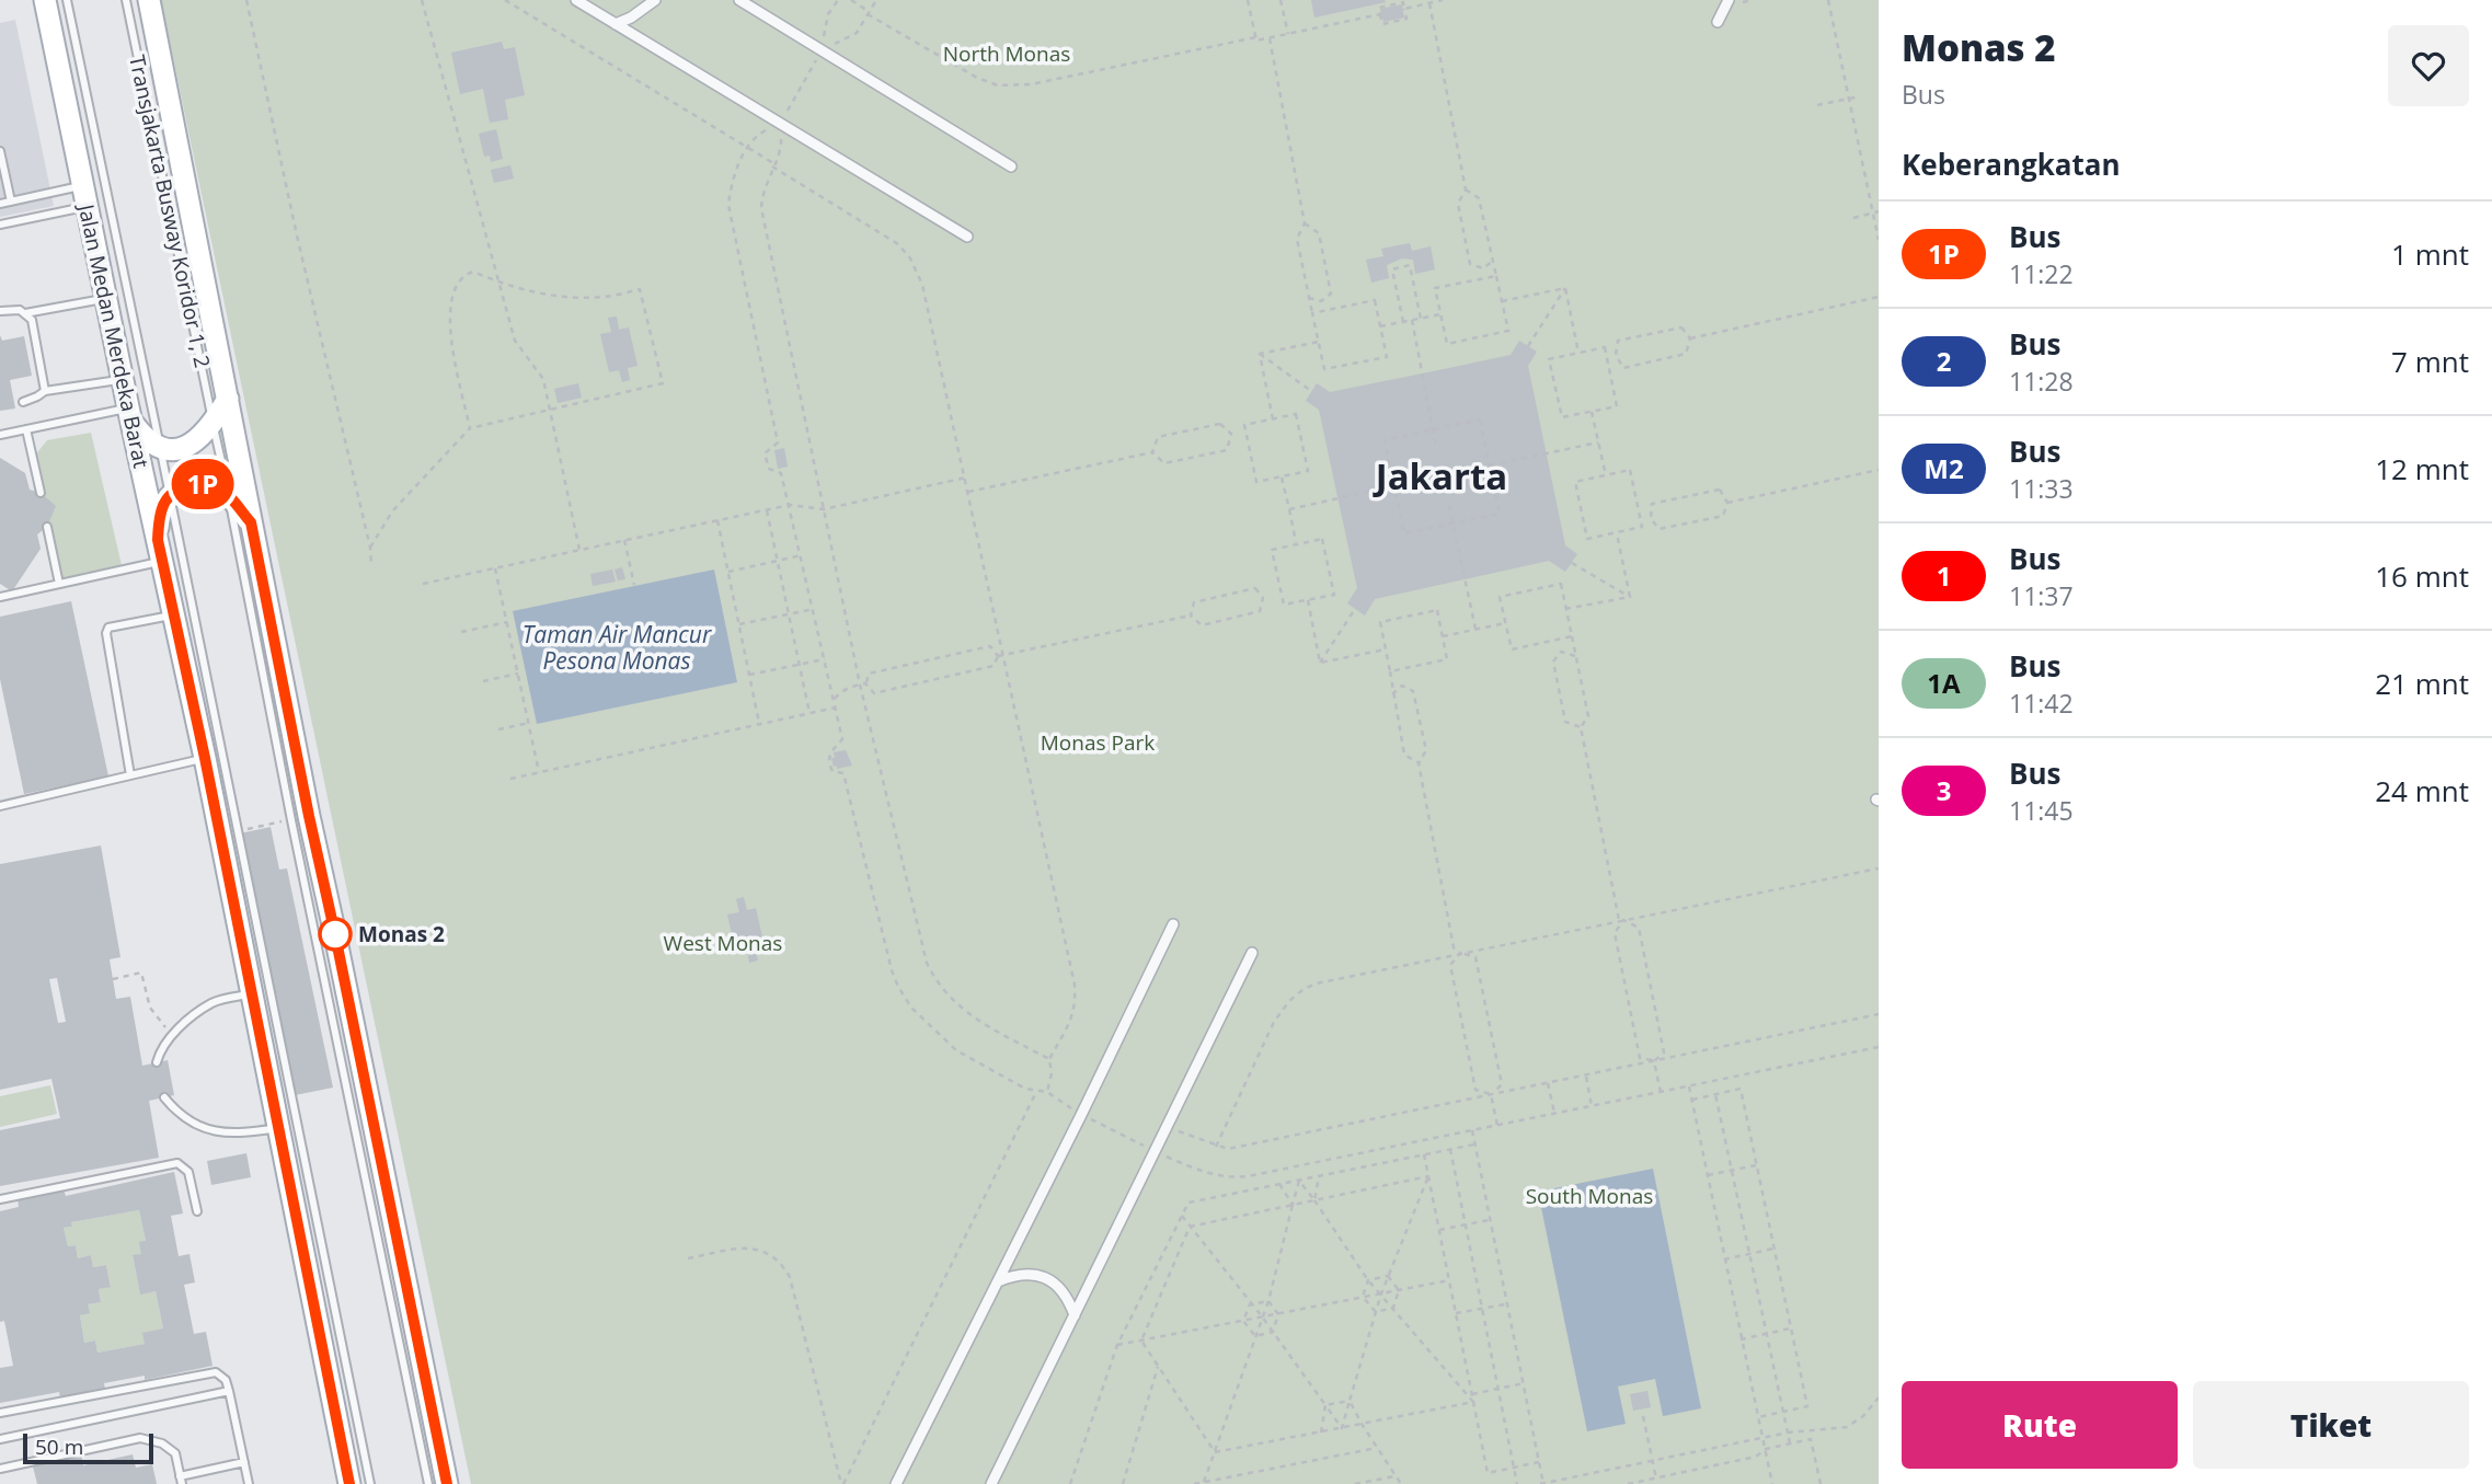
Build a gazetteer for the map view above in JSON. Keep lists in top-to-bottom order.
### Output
{
  "streets": {
    "main road": ["Jalan Medan Merdeka Barat"],
    "lane": ["Transjakarta Busway Koridor 1, 2"]
  },
  "districts": ["Jakarta"],
  "water": ["Taman Air Mancur Pesona Monas"],
  "parks": [
    "North Monas",
    "Monas Park",
    "West Monas",
    "South Monas"
  ],
  "places": ["Monas 2"],
  "lines": ["bus line 1P"],
  "scale_bar": "50 m",
  "page": {
    "on_map": "1P",
    "heading": [
      ["Monas 2", "Bus"],
      "Keberangkatan"
    ],
    "list": [
      {
        "mark": "1P",
        "name": "Bus",
        "note": "11:22",
        "value": "1 mnt"
      },
      {
        "mark": "2",
        "name": "Bus",
        "note": "11:28",
        "value": "7 mnt"
      },
      {
        "mark": "M2",
        "name": "Bus",
        "note": "11:33",
        "value": "12 mnt"
      },
      {
        "mark": "1",
        "name": "Bus",
        "note": "11:37",
        "value": "16 mnt"
      },
      {
        "mark": "1A",
        "name": "Bus",
        "note": "11:42",
        "value": "21 mnt"
      },
      {
        "mark": "3",
        "name": "Bus",
        "note": "11:45",
        "value": "24 mnt"
      }
    ],
    "buttons": ["Rute", "Tiket"],
    "scale": "50 m"
  }
}
